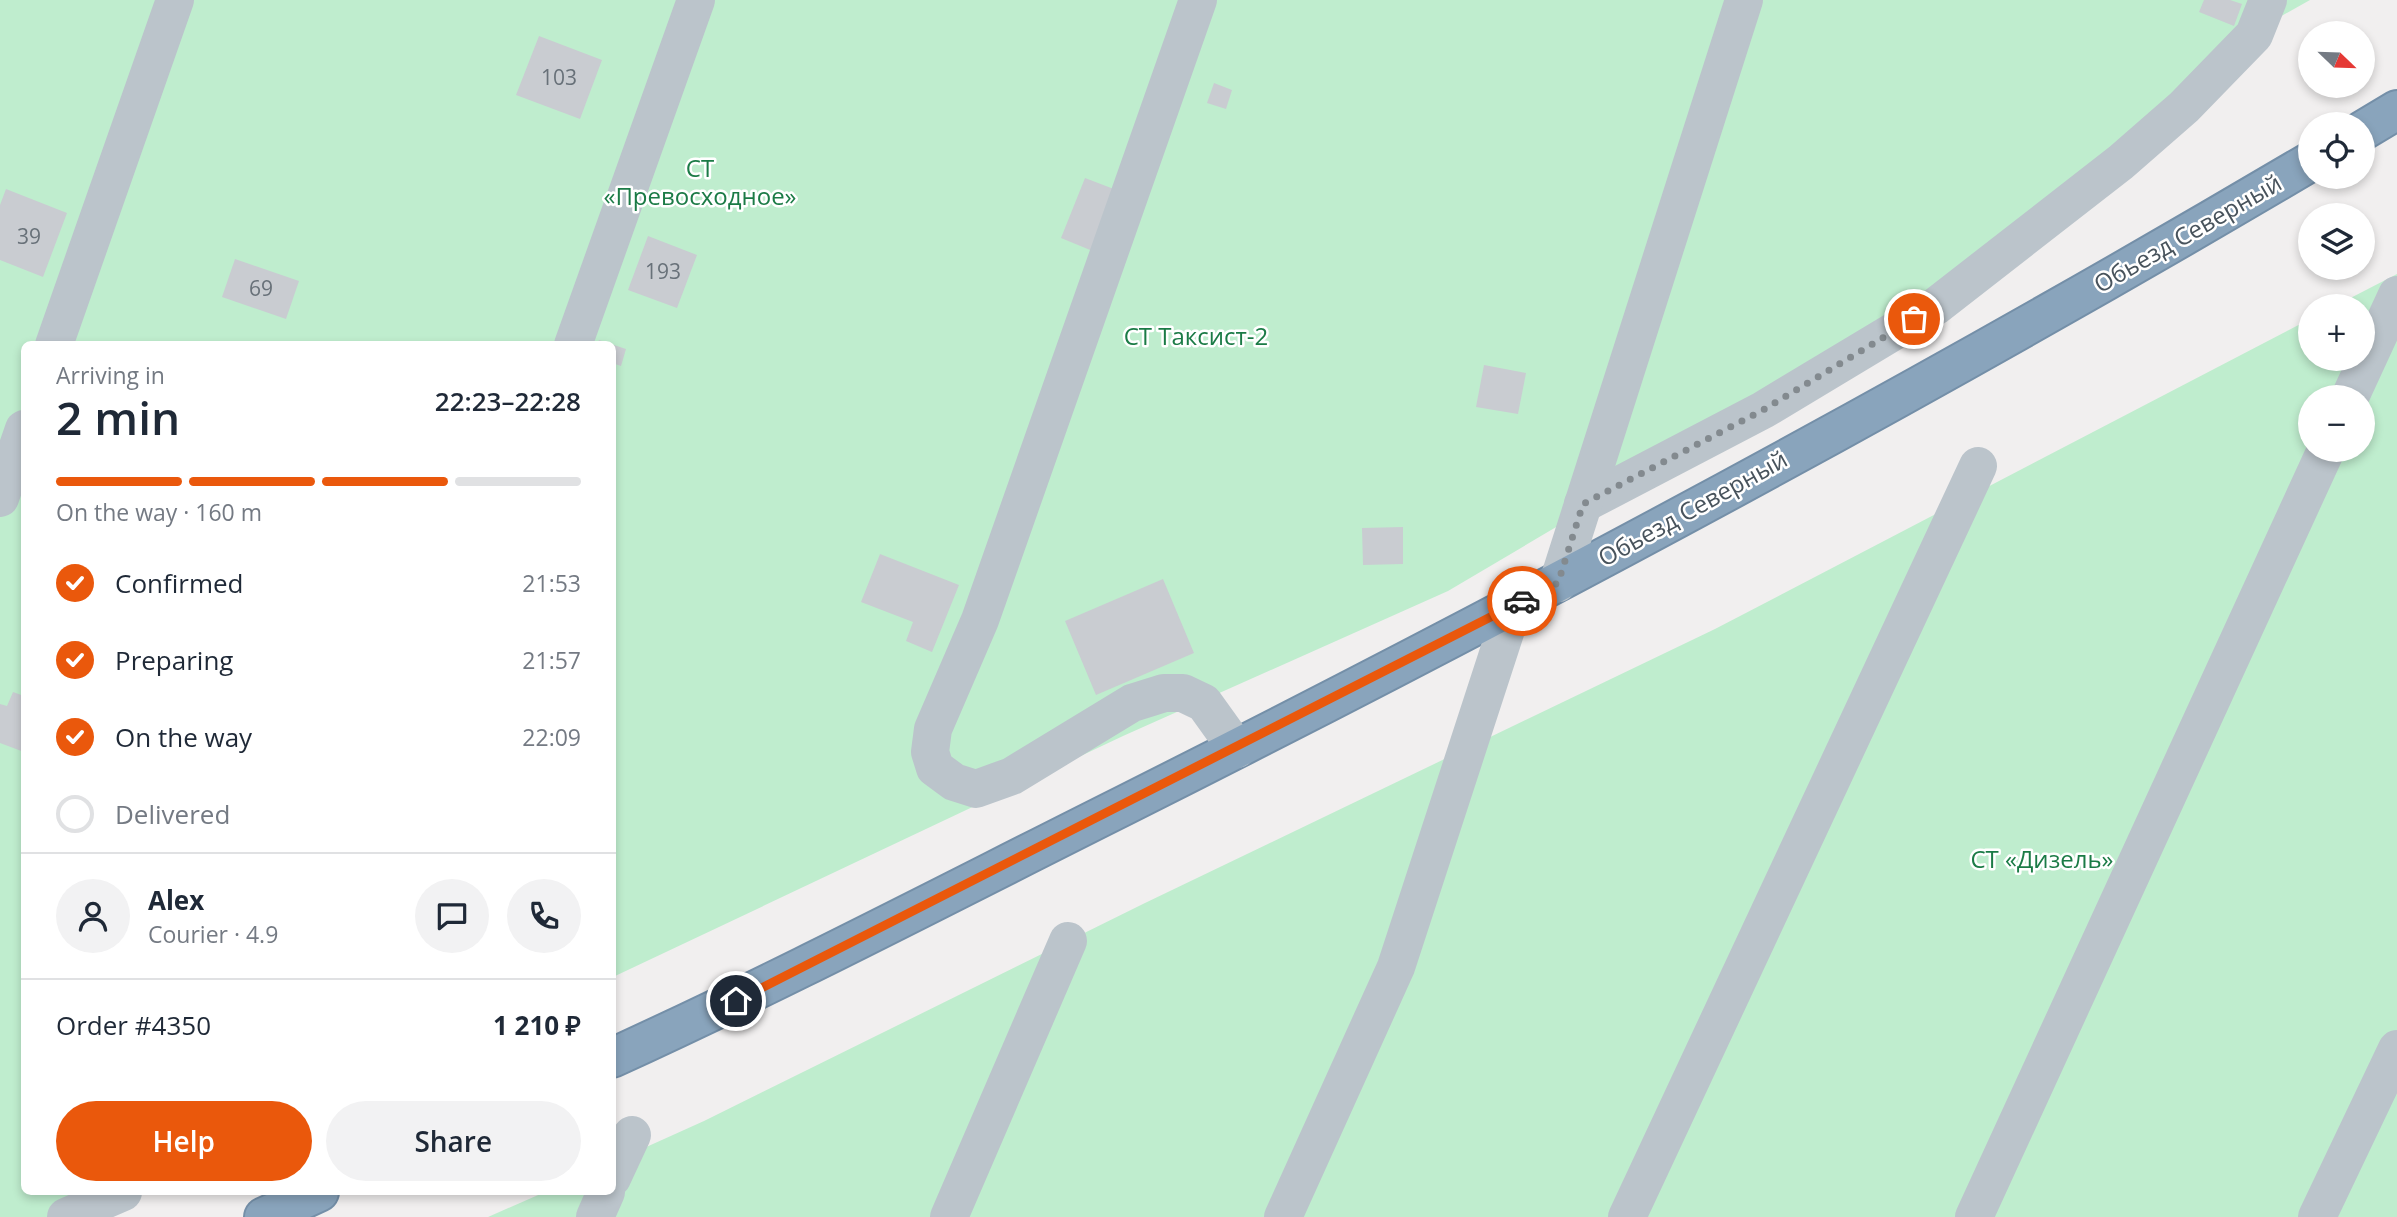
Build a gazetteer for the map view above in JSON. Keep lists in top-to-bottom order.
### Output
{
  "streets": {
    "highway": ["Обьезд Северный"]
  },
  "parks": ["СТ «Превосходное»", "СТ Таксист-2", "СТ «Дизель»"],
  "house_numbers": [
    "103",
    "39",
    "193",
    "69"
  ],
  "north": "bottom right",
  "page": {
    "map_buttons": ["+", "−"],
    "heading": ["2 min", "Arriving in", "22:23–22:28"],
    "panel": [
      "Alex",
      "Courier · 4.9",
      "Order #4350",
      "1 210 ₽"
    ],
    "bar": "On the way · 160 m",
    "list": [
      ["Confirmed", "21:53"],
      ["Preparing", "21:57"],
      ["On the way", "22:09"],
      "Delivered"
    ],
    "buttons": ["Help", "Share"]
  }
}
